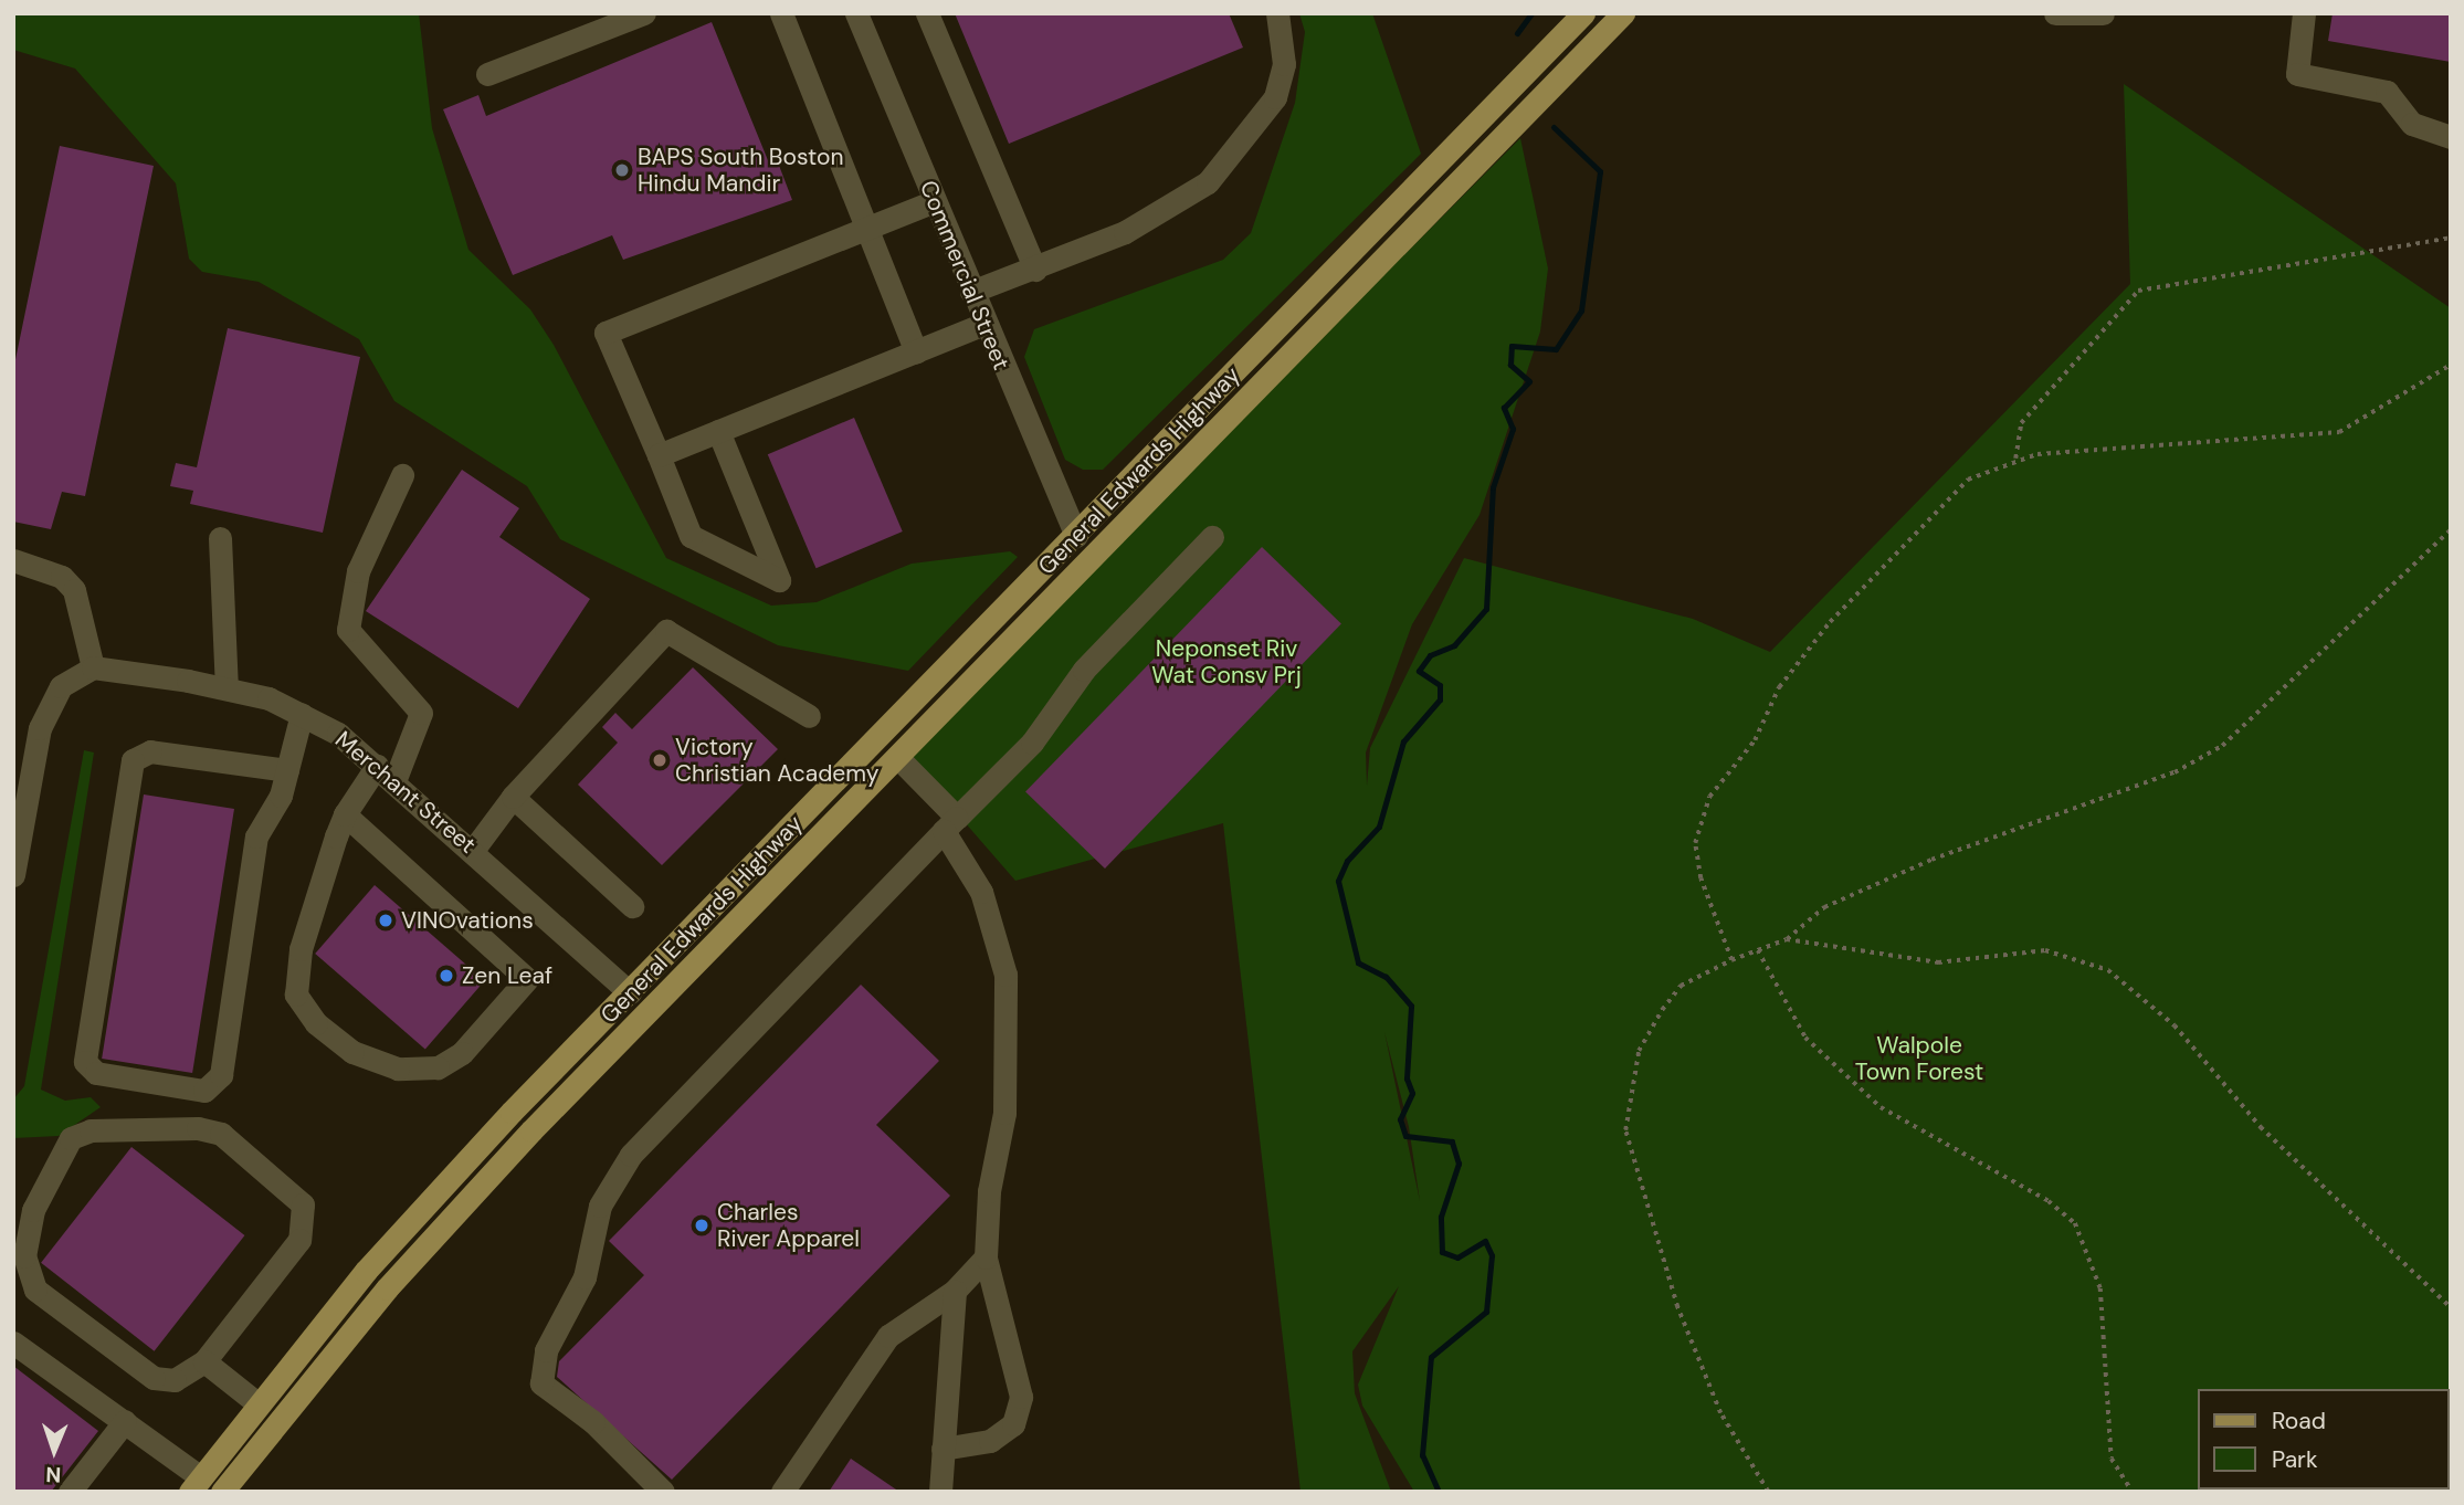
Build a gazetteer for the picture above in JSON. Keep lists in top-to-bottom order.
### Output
{
  "streets": {
    "main road": ["General Edwards Highway"],
    "street": ["Commercial Street", "Merchant Street"]
  },
  "crossings": [
    ["Commercial Street", "General Edwards Highway"],
    ["General Edwards Highway", "Merchant Street"]
  ],
  "parks": ["Neponset Riv Wat Consv Prj", "Walpole Town Forest"],
  "places": [
    "BAPS South Boston Hindu Mandir",
    "Victory Christian Academy",
    "VINOvations",
    "Zen Leaf",
    "Charles River Apparel"
  ],
  "legend": ["Road", "Park"],
  "north": "bottom"
}
